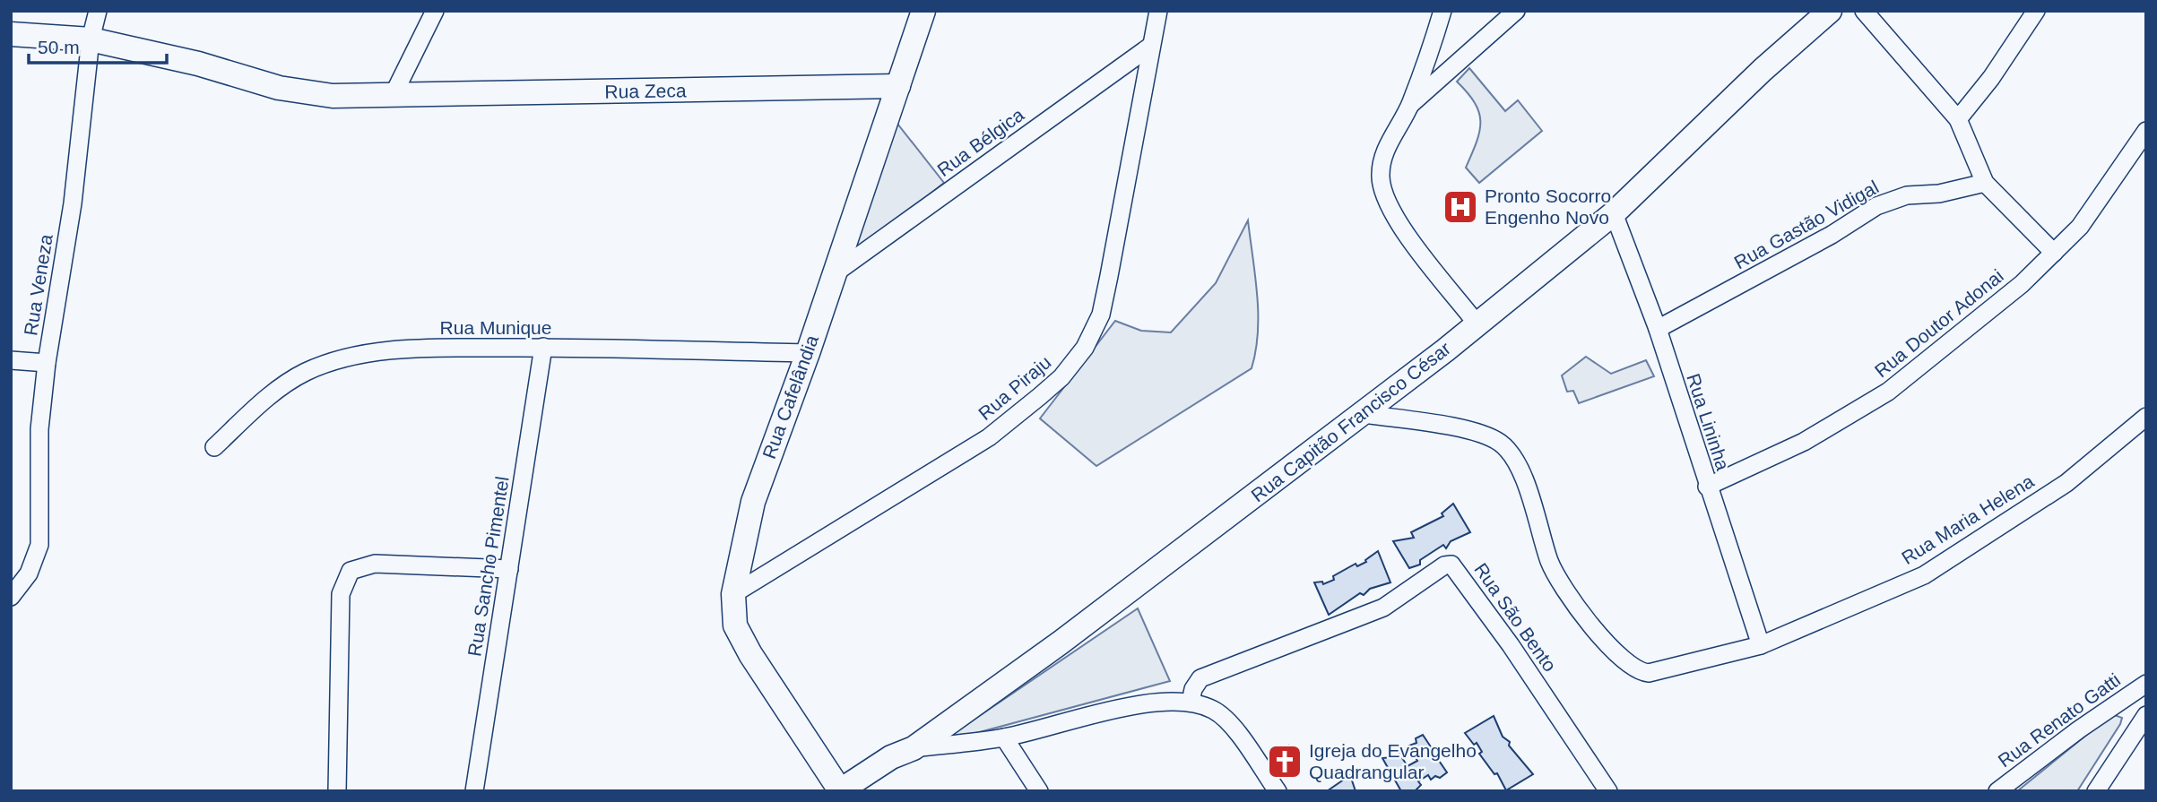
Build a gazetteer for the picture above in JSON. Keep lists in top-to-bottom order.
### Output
{
  "streets": {
    "street": [
      "Rua Zeca",
      "Rua Bélgica",
      "Rua Gastão Vidigal",
      "Rua Veneza",
      "Rua Doutor Adonai",
      "Rua Munique",
      "Rua Piraju",
      "Rua Cafelândia",
      "Rua Capitão Francisco César",
      "Rua Lininha",
      "Rua Maria Helena",
      "Rua Sancho Pimentel",
      "Rua São Bento",
      "Rua Renato Gatti"
    ]
  },
  "crossings": [
    ["Rua Zeca", "Rua Veneza"],
    ["Rua Zeca", "Rua Cafelândia"],
    ["Rua Bélgica", "Rua Piraju"],
    ["Rua Bélgica", "Rua Cafelândia"],
    ["Rua Gastão Vidigal", "Rua Lininha"],
    ["Rua Doutor Adonai", "Rua Lininha"],
    ["Rua Munique", "Rua Cafelândia"],
    ["Rua Munique", "Rua Sancho Pimentel"],
    ["Rua Piraju", "Rua Cafelândia"],
    ["Rua Cafelândia", "Rua Capitão Francisco César"],
    ["Rua Capitão Francisco César", "Rua Lininha"],
    ["Rua Capitão Francisco César", "Rua Maria Helena"],
    ["Rua Lininha", "Rua Maria Helena"]
  ],
  "places": {
    "hospital": ["Pronto Socorro Engenho Novo"],
    "church": ["Igreja do Evangelho Quadrangular"]
  },
  "scale_bar": "50 m"
}
